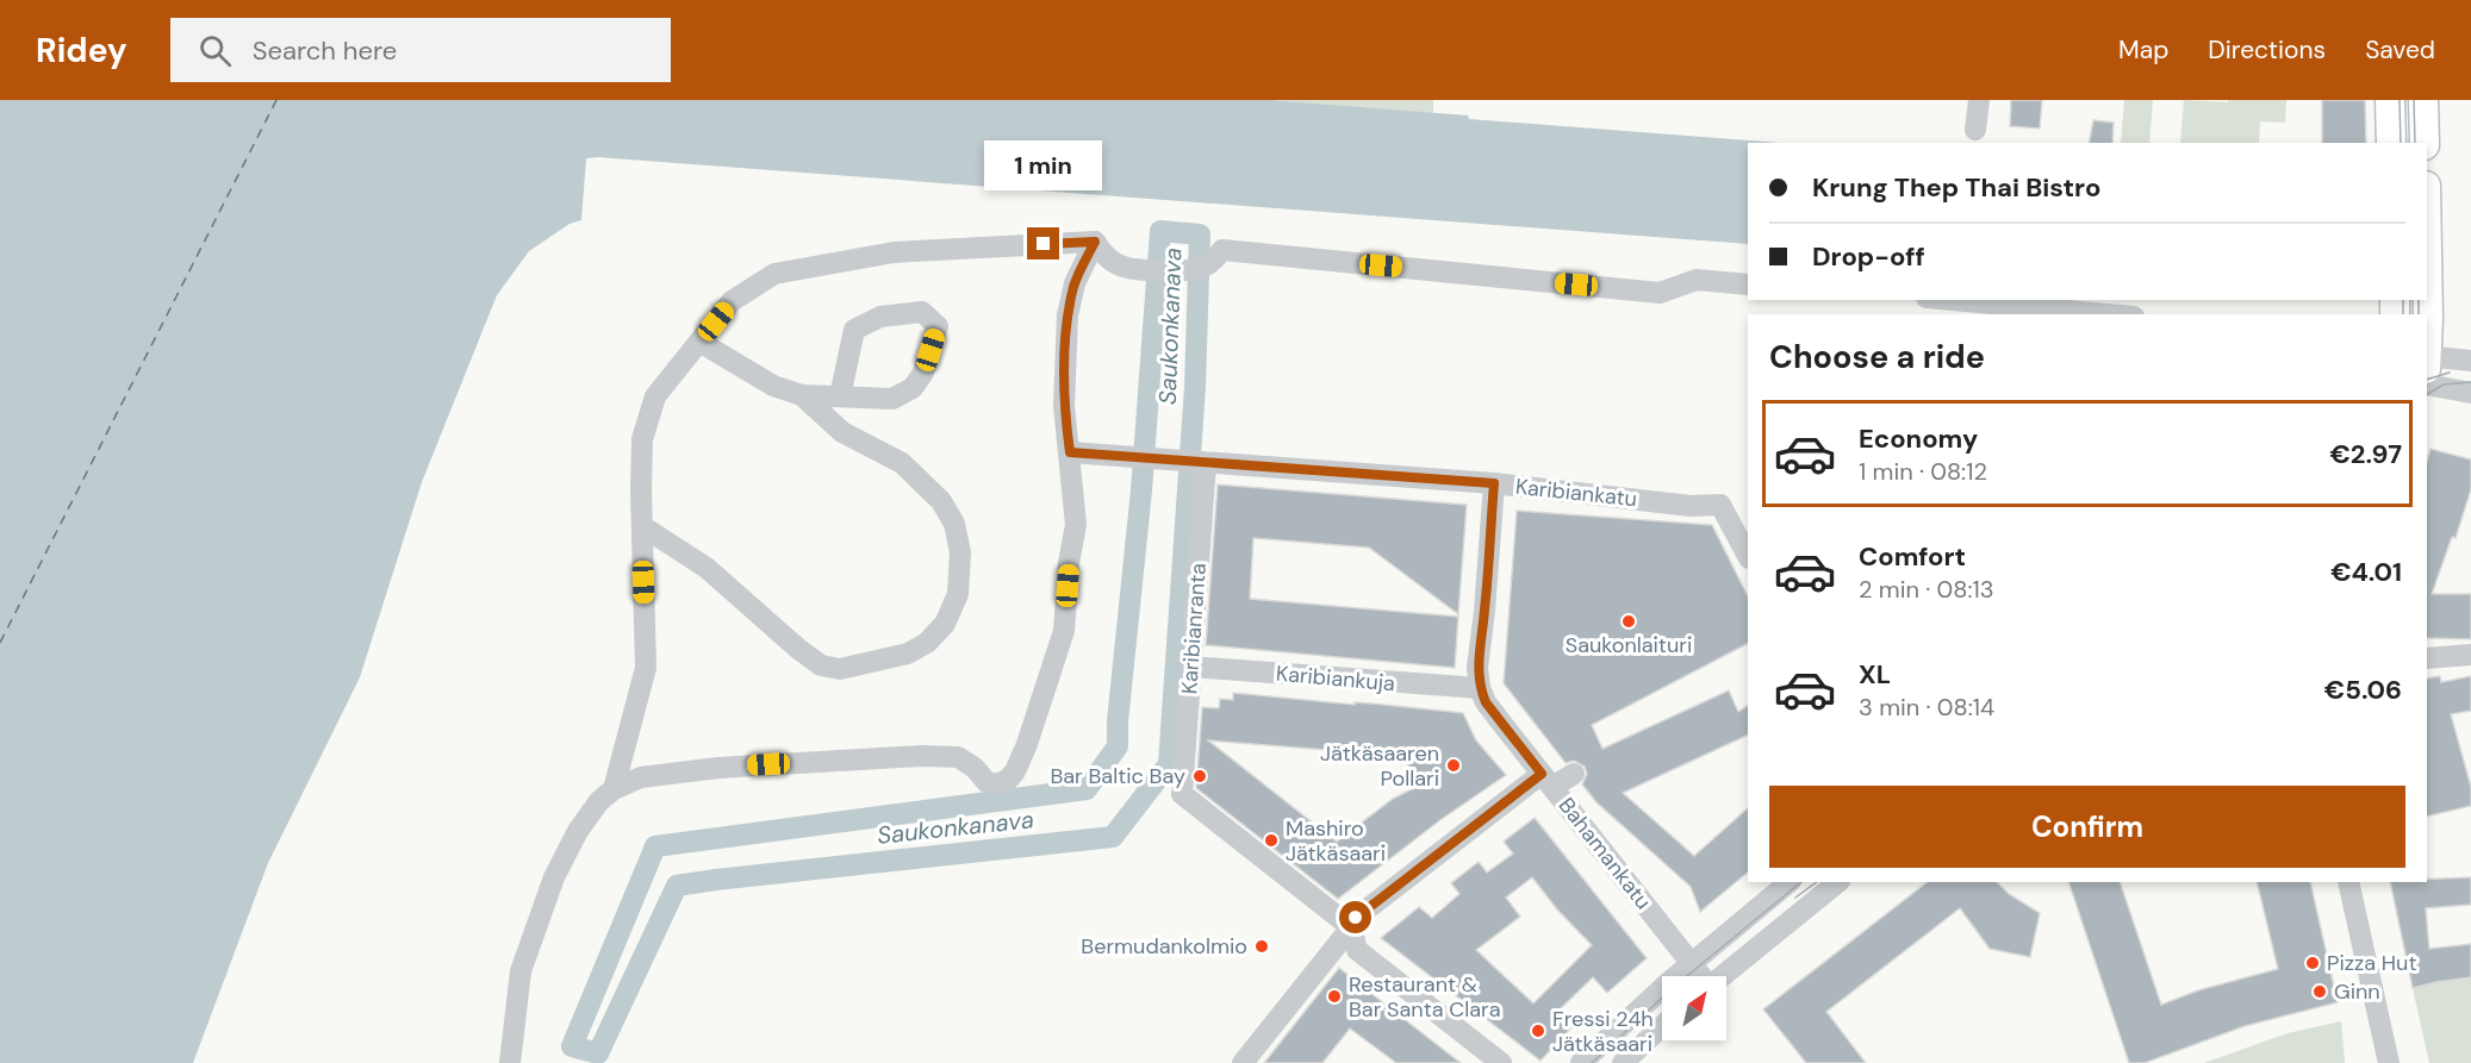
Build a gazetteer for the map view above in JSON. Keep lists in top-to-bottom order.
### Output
{
  "streets": {
    "street": [
      "Karibiankatu",
      "Karibianranta",
      "Karibiankuja",
      "Bahamankatu"
    ]
  },
  "crossings": [
    ["Karibiankatu", "Karibianranta"],
    ["Karibianranta", "Karibiankuja"],
    ["Karibiankuja", "Bahamankatu"]
  ],
  "water": ["Saukonkanava"],
  "places": [
    "Saukonlaituri",
    "Jätkäsaaren Pollari",
    "Bar Baltic Bay",
    "Mashiro Jätkäsaari",
    "Bermudankolmio",
    "Pizza Hut",
    "Ginn",
    "Restaurant & Bar Santa Clara",
    "Fressi 24h Jätkäsaari"
  ],
  "north": "top right",
  "page": {
    "header": "Ridey",
    "search": "Search here",
    "nav": ["Map", "Directions", "Saved"],
    "bubble": "1 min",
    "banner": ["Krung Thep Thai Bistro", "Drop-off"],
    "heading": "Choose a ride",
    "list": [
      {
        "name": "Economy",
        "note": "1 min · 08:12",
        "value": "€2.97"
      },
      {
        "name": "Comfort",
        "note": "2 min · 08:13",
        "value": "€4.01"
      },
      {
        "name": "XL",
        "note": "3 min · 08:14",
        "value": "€5.06"
      }
    ],
    "buttons": "Confirm"
  }
}
